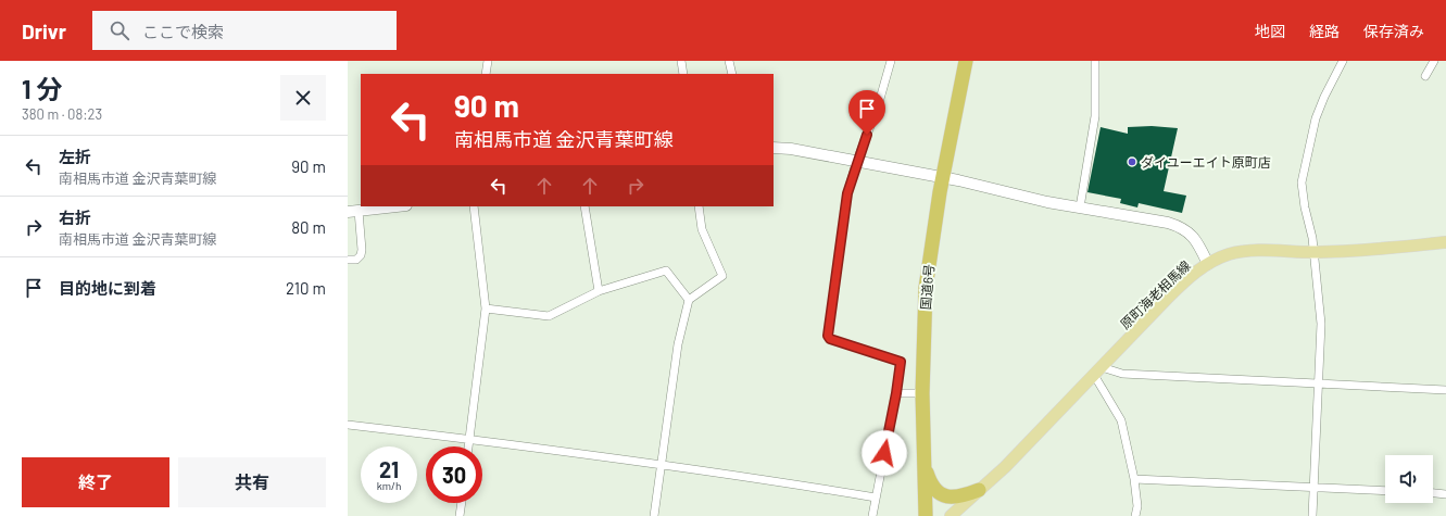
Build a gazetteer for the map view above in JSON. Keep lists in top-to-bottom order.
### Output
{
  "streets": {
    "highway": ["国道6号"],
    "main road": ["原町海老相馬線"]
  },
  "places": ["ダイユーエイト原町店"],
  "page": {
    "header": "Drivr",
    "search": "ここで検索",
    "nav": ["地図", "経路", "保存済み"],
    "heading": ["1 分", "380 m · 08:23"],
    "turn": ["90 m", "南相馬市道 金沢青葉町線"],
    "list": [
      {
        "name": "左折",
        "note": "南相馬市道 金沢青葉町線",
        "value": "90 m"
      },
      {
        "name": "右折",
        "note": "南相馬市道 金沢青葉町線",
        "value": "80 m"
      },
      {
        "name": "目的地に到着",
        "value": "210 m"
      }
    ],
    "speed": "21 km/h",
    "limit": "30",
    "buttons": ["終了", "共有"]
  }
}
